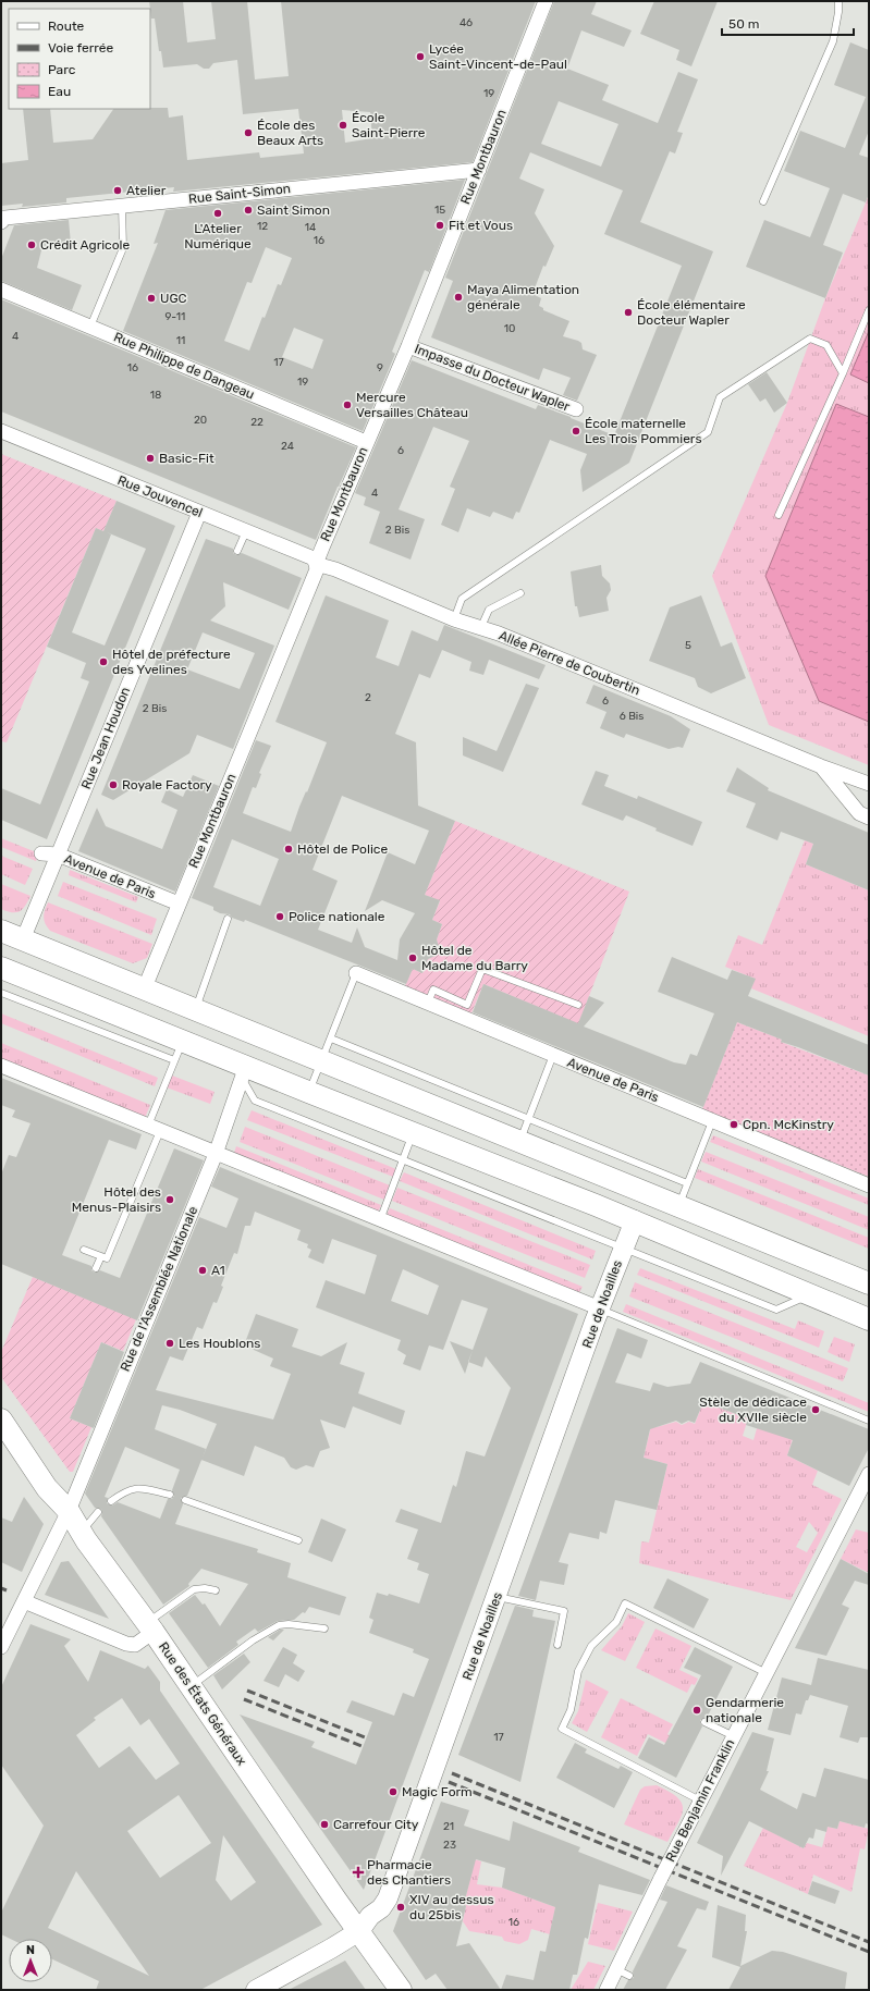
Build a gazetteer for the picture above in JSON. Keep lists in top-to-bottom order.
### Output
{
  "streets": {
    "main road": ["Rue des États Généraux"],
    "street": [
      "Rue Montbauron",
      "Rue Saint-Simon",
      "Rue Philippe de Dangeau",
      "Impasse du Docteur Wapler",
      "Rue Jouvencel",
      "Allée Pierre de Coubertin",
      "Rue Jean Houdon",
      "Avenue de Paris",
      "Rue de l'Assemblée Nationale",
      "Rue de Noailles",
      "Rue Benjamin Franklin"
    ]
  },
  "crossings": [
    ["Rue Montbauron", "Rue Saint-Simon"],
    ["Rue Montbauron", "Rue Philippe de Dangeau"],
    ["Rue Montbauron", "Impasse du Docteur Wapler"],
    ["Rue Montbauron", "Rue Jouvencel"],
    ["Rue Montbauron", "Allée Pierre de Coubertin"],
    ["Rue Montbauron", "Avenue de Paris"],
    ["Rue Jouvencel", "Allée Pierre de Coubertin"],
    ["Rue Jouvencel", "Rue Jean Houdon"],
    ["Rue Jean Houdon", "Avenue de Paris"],
    ["Rue de l'Assemblée Nationale", "Rue des États Généraux"],
    ["Rue de Noailles", "Rue des États Généraux"]
  ],
  "places": {
    "other": [
      "Lycée Saint-Vincent-de-Paul",
      "École Saint-Pierre",
      "École des Beaux Arts",
      "Atelier",
      "Saint Simon",
      "L'Atelier Numérique",
      "Fit et Vous",
      "Crédit Agricole",
      "Maya Alimentation générale",
      "UGC",
      "École élémentaire Docteur Wapler",
      "Mercure Versailles Château",
      "École maternelle Les Trois Pommiers",
      "Basic-Fit",
      "Hôtel de préfecture des Yvelines",
      "Royale Factory",
      "Hôtel de Police",
      "Police nationale",
      "Hôtel de Madame du Barry",
      "Cpn. McKinstry",
      "Hôtel des Menus-Plaisirs",
      "A1",
      "Les Houblons",
      "Stèle de dédicace du XVIIe siècle",
      "Gendarmerie nationale",
      "Magic Form",
      "Carrefour City",
      "XIV au dessus du 25bis"
    ],
    "health": ["Pharmacie des Chantiers"]
  },
  "house_numbers": [
    "46",
    "19",
    "15",
    "12",
    "14",
    "16",
    "9-11",
    "10",
    "4",
    "11",
    "17",
    "16",
    "9",
    "19",
    "18",
    "20",
    "22",
    "24",
    "6",
    "4",
    "2 Bis",
    "5",
    "2",
    "6",
    "2 Bis",
    "6 Bis",
    "17",
    "21",
    "23",
    "16"
  ],
  "legend": [
    "Route",
    "Voie ferrée",
    "Parc",
    "Eau"
  ],
  "scale_bar": "50 m",
  "north": "top"
}
